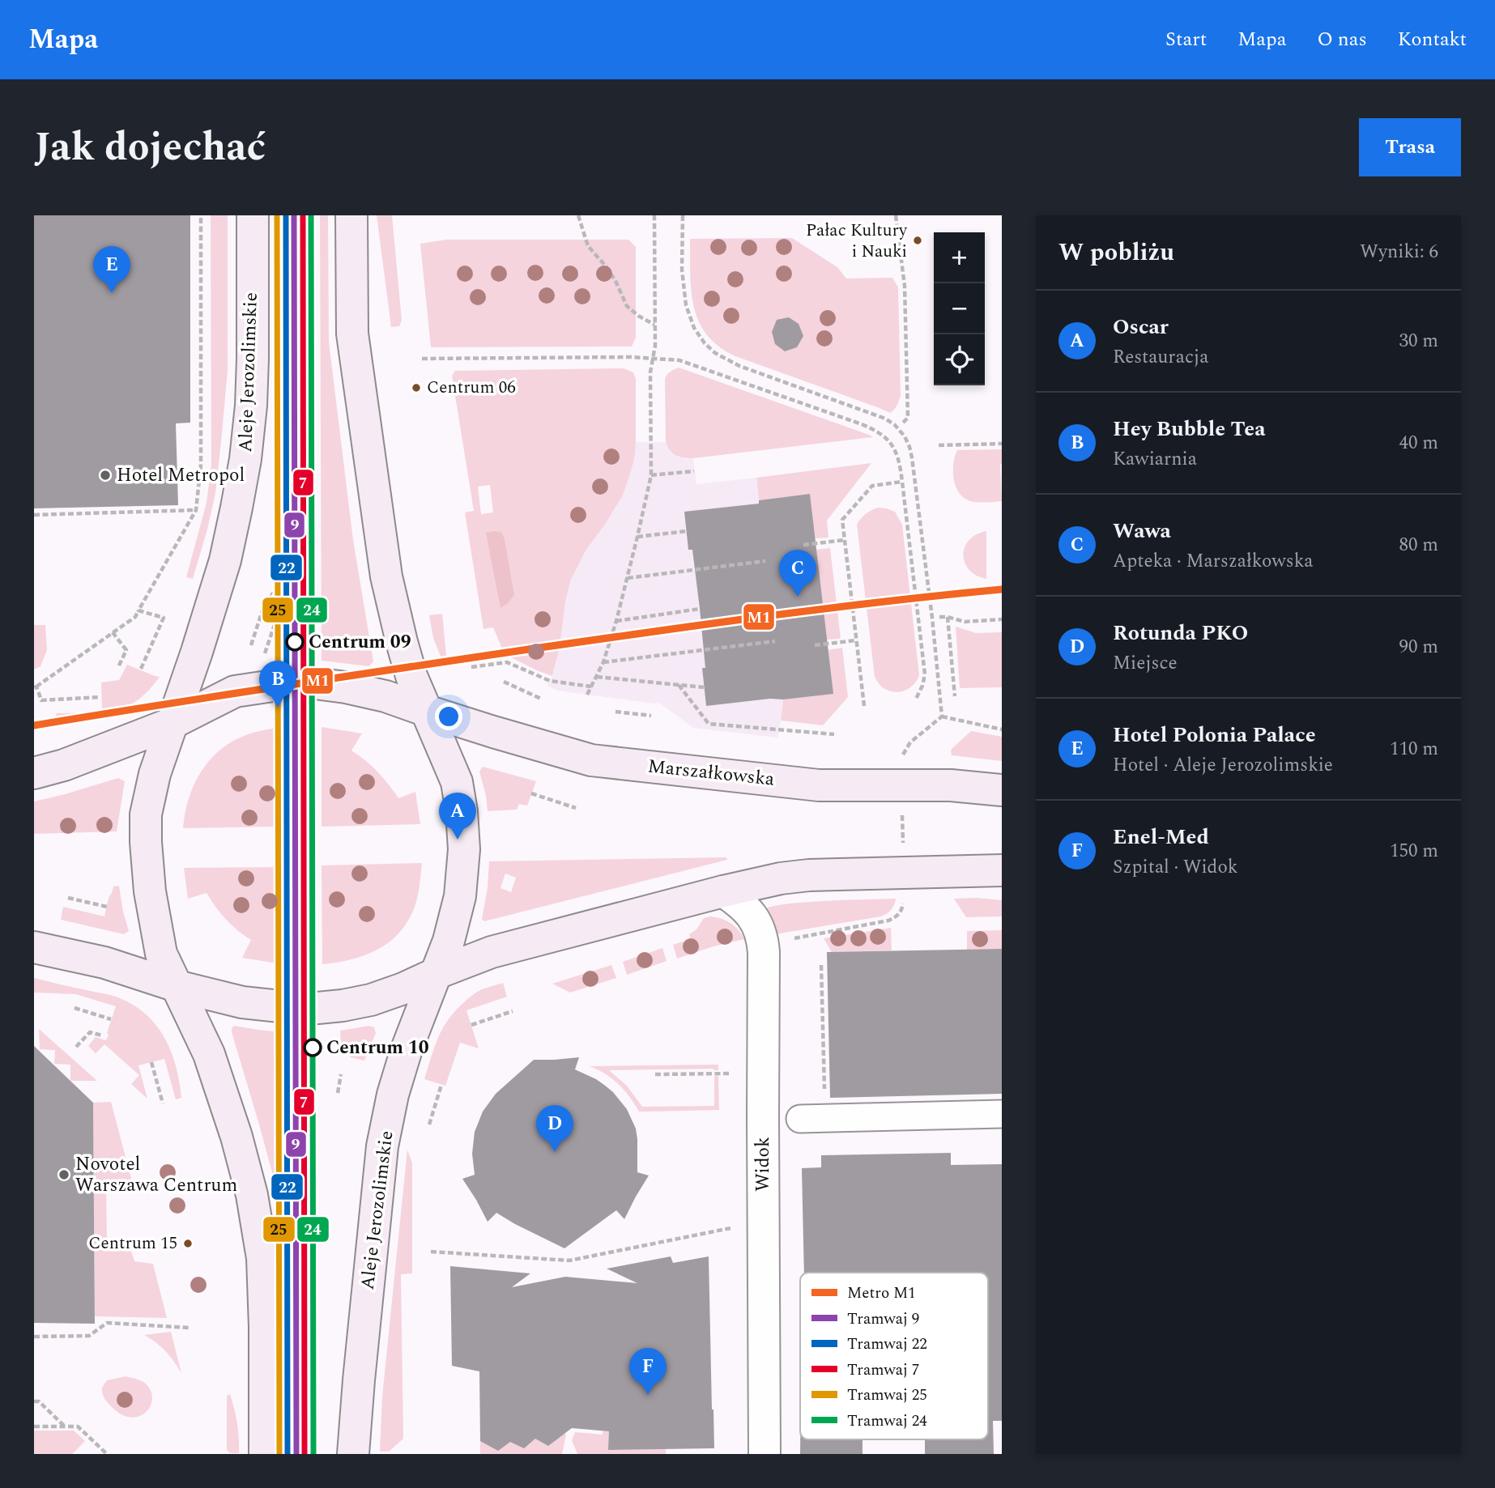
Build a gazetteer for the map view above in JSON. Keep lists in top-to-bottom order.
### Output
{
  "streets": {
    "main road": ["Aleje Jerozolimskie", "Marszałkowska"],
    "street": ["Widok"]
  },
  "crossings": [
    ["Aleje Jerozolimskie", "Marszałkowska"]
  ],
  "places": [
    "Pałac Kultury i Nauki",
    "Centrum 06",
    "Hotel Metropol",
    "Centrum 09",
    "Centrum 10",
    "Novotel Warszawa Centrum",
    "Centrum 15"
  ],
  "lines": [
    "tram line 9",
    "tram line 22",
    "tram line 7",
    "tram line 25",
    "tram line 24",
    "metro line M1"
  ],
  "legend": [
    "Metro M1",
    "Tramwaj 9",
    "Tramwaj 22",
    "Tramwaj 7",
    "Tramwaj 25",
    "Tramwaj 24"
  ],
  "page": {
    "header": "Mapa",
    "nav": [
      "Start",
      "Mapa",
      "O nas",
      "Kontakt"
    ],
    "title": "Jak dojechać",
    "buttons": "Trasa",
    "heading": ["W pobliżu", "Wyniki: 6"],
    "map_buttons": ["+", "−"],
    "pins": [
      "E",
      "C",
      "B",
      "A",
      "D",
      "F"
    ],
    "list": [
      {
        "mark": "A",
        "name": "Oscar",
        "note": "Restauracja",
        "value": "30 m"
      },
      {
        "mark": "B",
        "name": "Hey Bubble Tea",
        "note": "Kawiarnia",
        "value": "40 m"
      },
      {
        "mark": "C",
        "name": "Wawa",
        "note": "Apteka · Marszałkowska",
        "value": "80 m"
      },
      {
        "mark": "D",
        "name": "Rotunda PKO",
        "note": "Miejsce",
        "value": "90 m"
      },
      {
        "mark": "E",
        "name": "Hotel Polonia Palace",
        "note": "Hotel · Aleje Jerozolimskie",
        "value": "110 m"
      },
      {
        "mark": "F",
        "name": "Enel-Med",
        "note": "Szpital · Widok",
        "value": "150 m"
      }
    ]
  }
}
